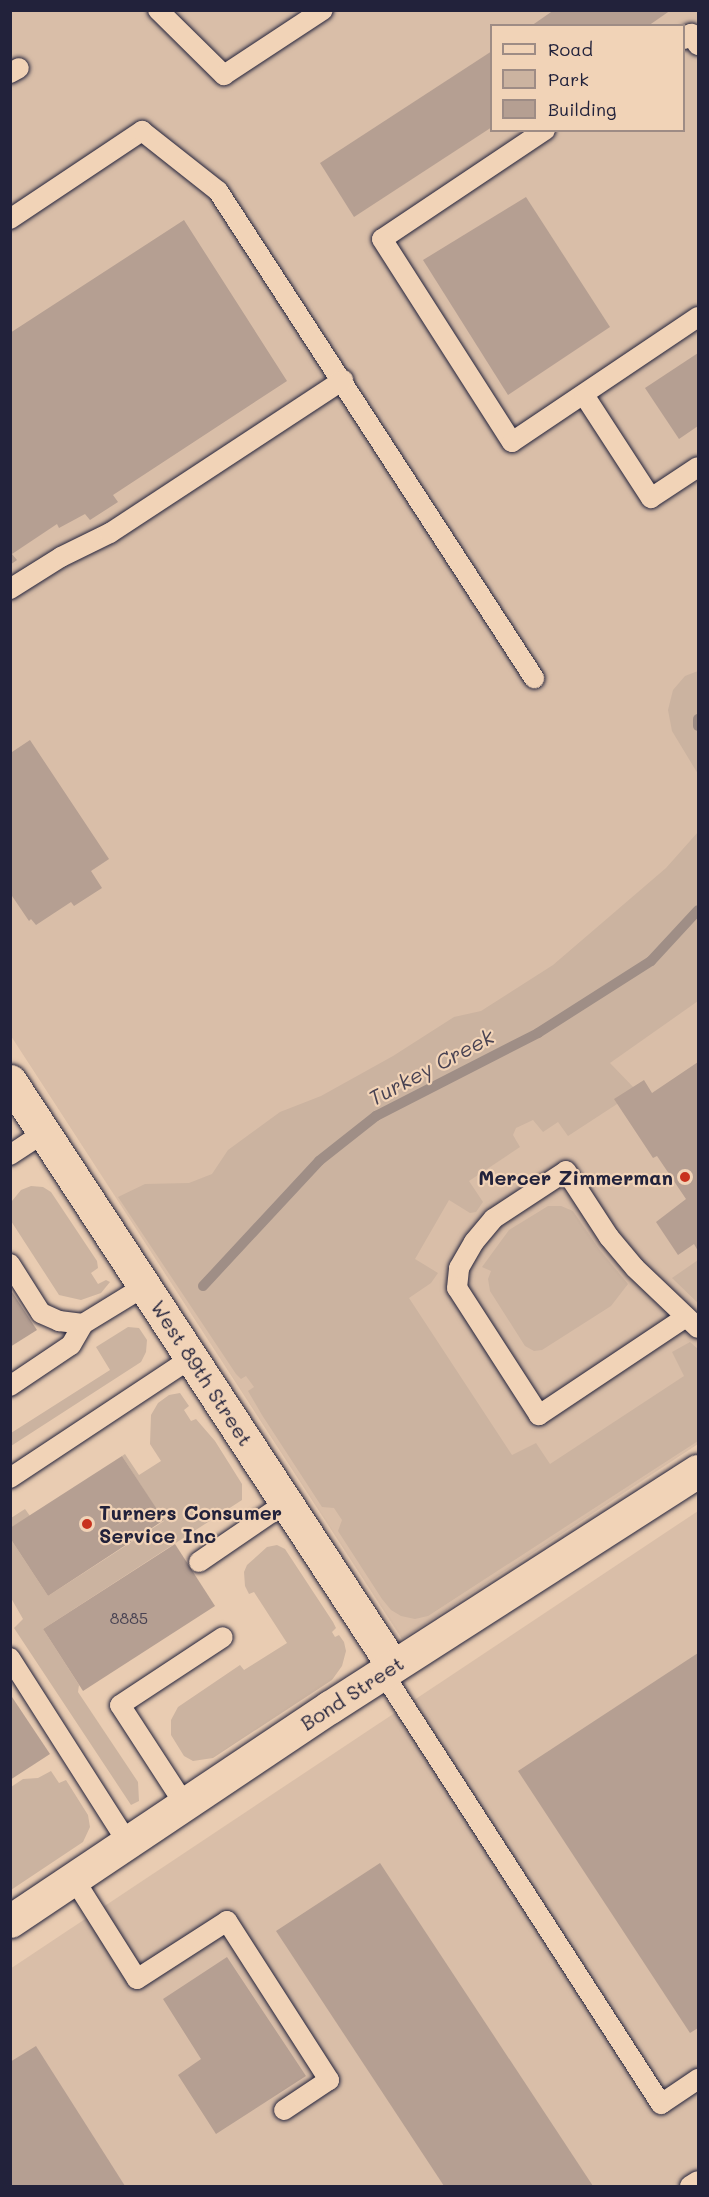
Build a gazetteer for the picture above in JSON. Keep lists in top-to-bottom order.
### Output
{
  "streets": {
    "street": ["West 89th Street", "Bond Street"]
  },
  "crossings": [
    ["West 89th Street", "Bond Street"]
  ],
  "water": ["Turkey Creek"],
  "places": ["Mercer Zimmerman", "Turners Consumer Service Inc"],
  "house_numbers": ["8885"],
  "legend": ["Road", "Park", "Building"]
}
